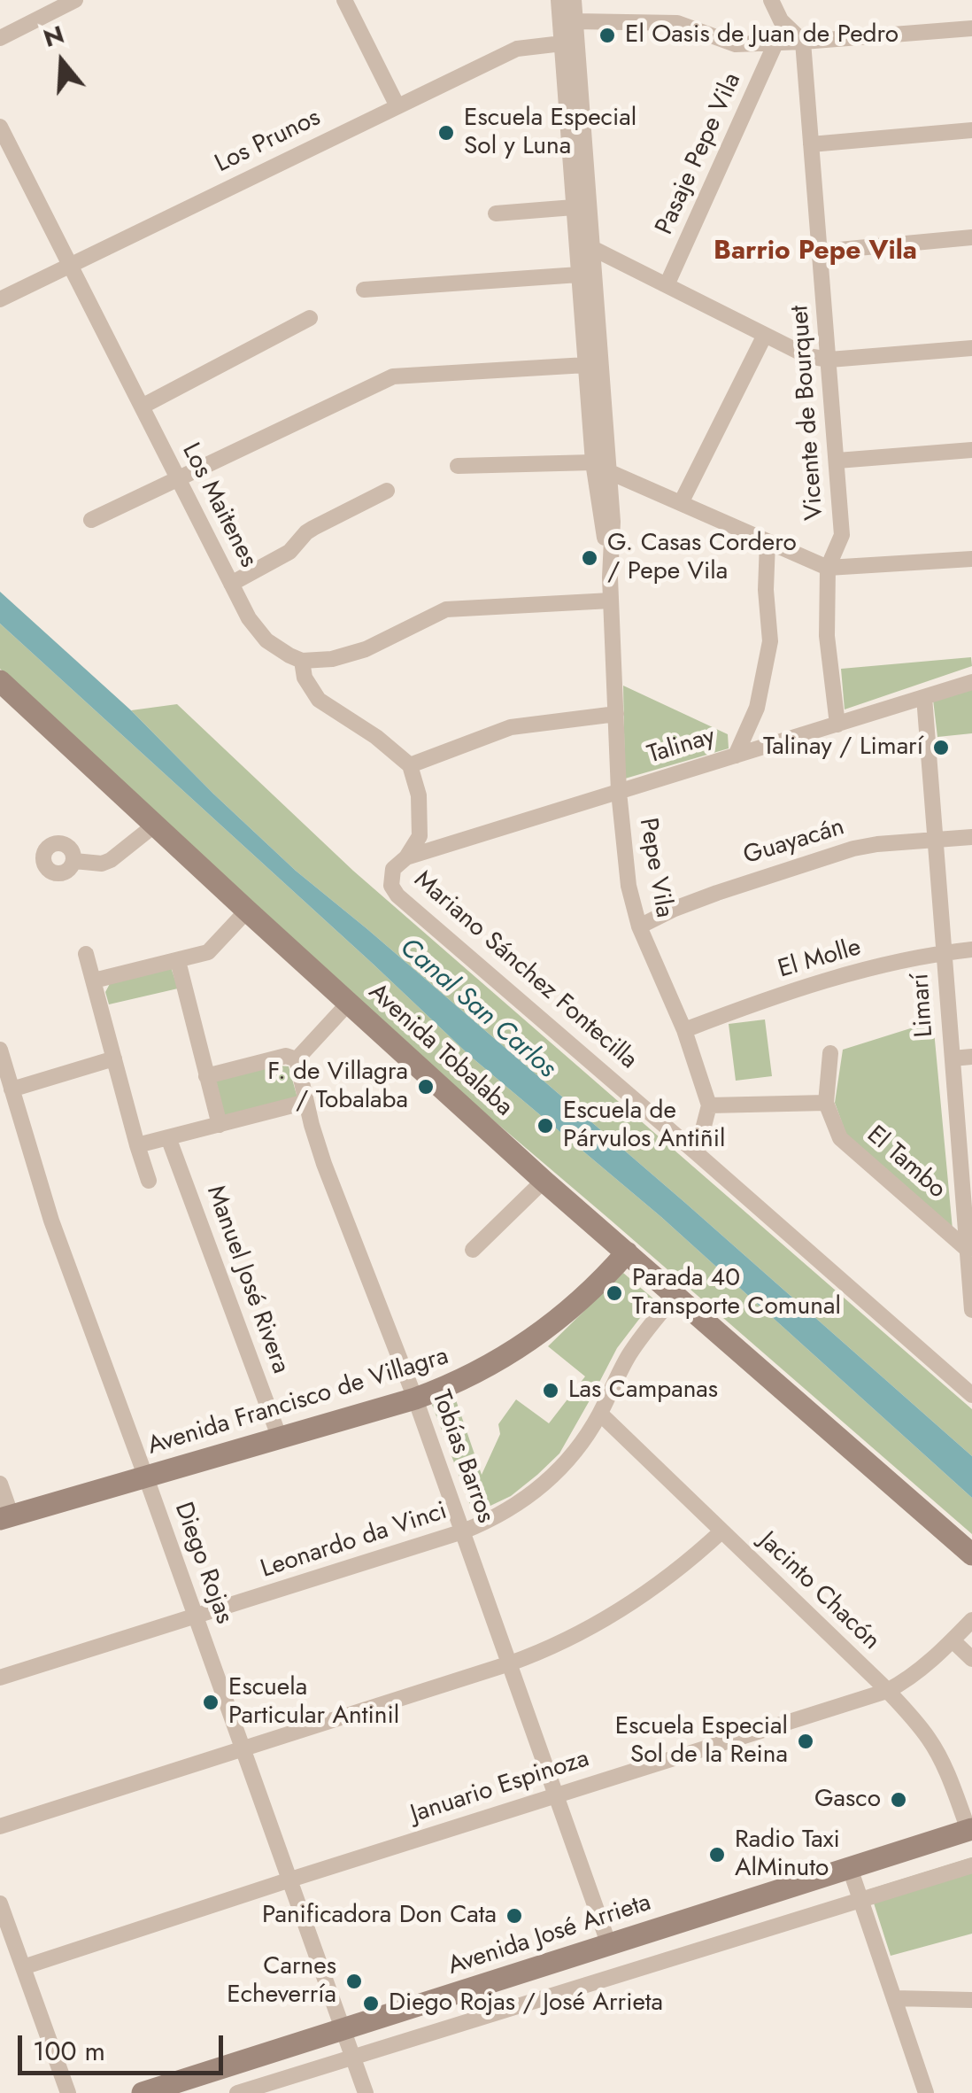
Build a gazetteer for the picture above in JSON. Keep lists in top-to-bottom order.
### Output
{
  "streets": {
    "main road": ["Avenida Tobalaba", "Avenida Francisco de Villagra", "Avenida José Arrieta"],
    "street": [
      "Los Prunos",
      "Pasaje Pepe Vila",
      "Vicente de Bourquet",
      "Los Maitenes",
      "Talinay",
      "Guayacán",
      "Pepe Vila",
      "El Molle",
      "Mariano Sánchez Fontecilla",
      "Limarí",
      "El Tambo",
      "Manuel José Rivera",
      "Tobías Barros",
      "Leonardo da Vinci",
      "Diego Rojas",
      "Jacinto Chacón",
      "Januario Espinoza"
    ]
  },
  "crossings": [
    ["Los Prunos", "Los Maitenes"],
    ["Los Prunos", "Pepe Vila"],
    ["Vicente de Bourquet", "Talinay"],
    ["Talinay", "Pepe Vila"],
    ["Talinay", "Mariano Sánchez Fontecilla"],
    ["Talinay", "Limarí"],
    ["Guayacán", "Pepe Vila"],
    ["Guayacán", "Limarí"],
    ["Pepe Vila", "El Molle"],
    ["El Molle", "Limarí"],
    ["Limarí", "El Tambo"],
    ["Avenida Tobalaba", "Avenida Francisco de Villagra"],
    ["Avenida Tobalaba", "Leonardo da Vinci"],
    ["Manuel José Rivera", "Avenida Francisco de Villagra"],
    ["Avenida Francisco de Villagra", "Tobías Barros"],
    ["Avenida Francisco de Villagra", "Diego Rojas"],
    ["Tobías Barros", "Leonardo da Vinci"],
    ["Tobías Barros", "Januario Espinoza"],
    ["Tobías Barros", "Avenida José Arrieta"],
    ["Leonardo da Vinci", "Diego Rojas"],
    ["Leonardo da Vinci", "Jacinto Chacón"],
    ["Diego Rojas", "Januario Espinoza"],
    ["Diego Rojas", "Avenida José Arrieta"],
    ["Jacinto Chacón", "Januario Espinoza"],
    ["Jacinto Chacón", "Avenida José Arrieta"]
  ],
  "districts": ["Barrio Pepe Vila"],
  "water": ["Canal San Carlos"],
  "places": [
    "El Oasis de Juan de Pedro",
    "Escuela Especial Sol y Luna",
    "G. Casas Cordero / Pepe Vila",
    "Talinay / Limarí",
    "F. de Villagra / Tobalaba",
    "Escuela de Párvulos Antiñil",
    "Parada 40 Transporte Comunal",
    "Las Campanas",
    "Escuela Particular Antinil",
    "Escuela Especial Sol de la Reina",
    "Gasco",
    "Radio Taxi AlMinuto",
    "Panificadora Don Cata",
    "Carnes Echeverría",
    "Diego Rojas / José Arrieta"
  ],
  "scale_bar": "100 m",
  "north": "top"
}
